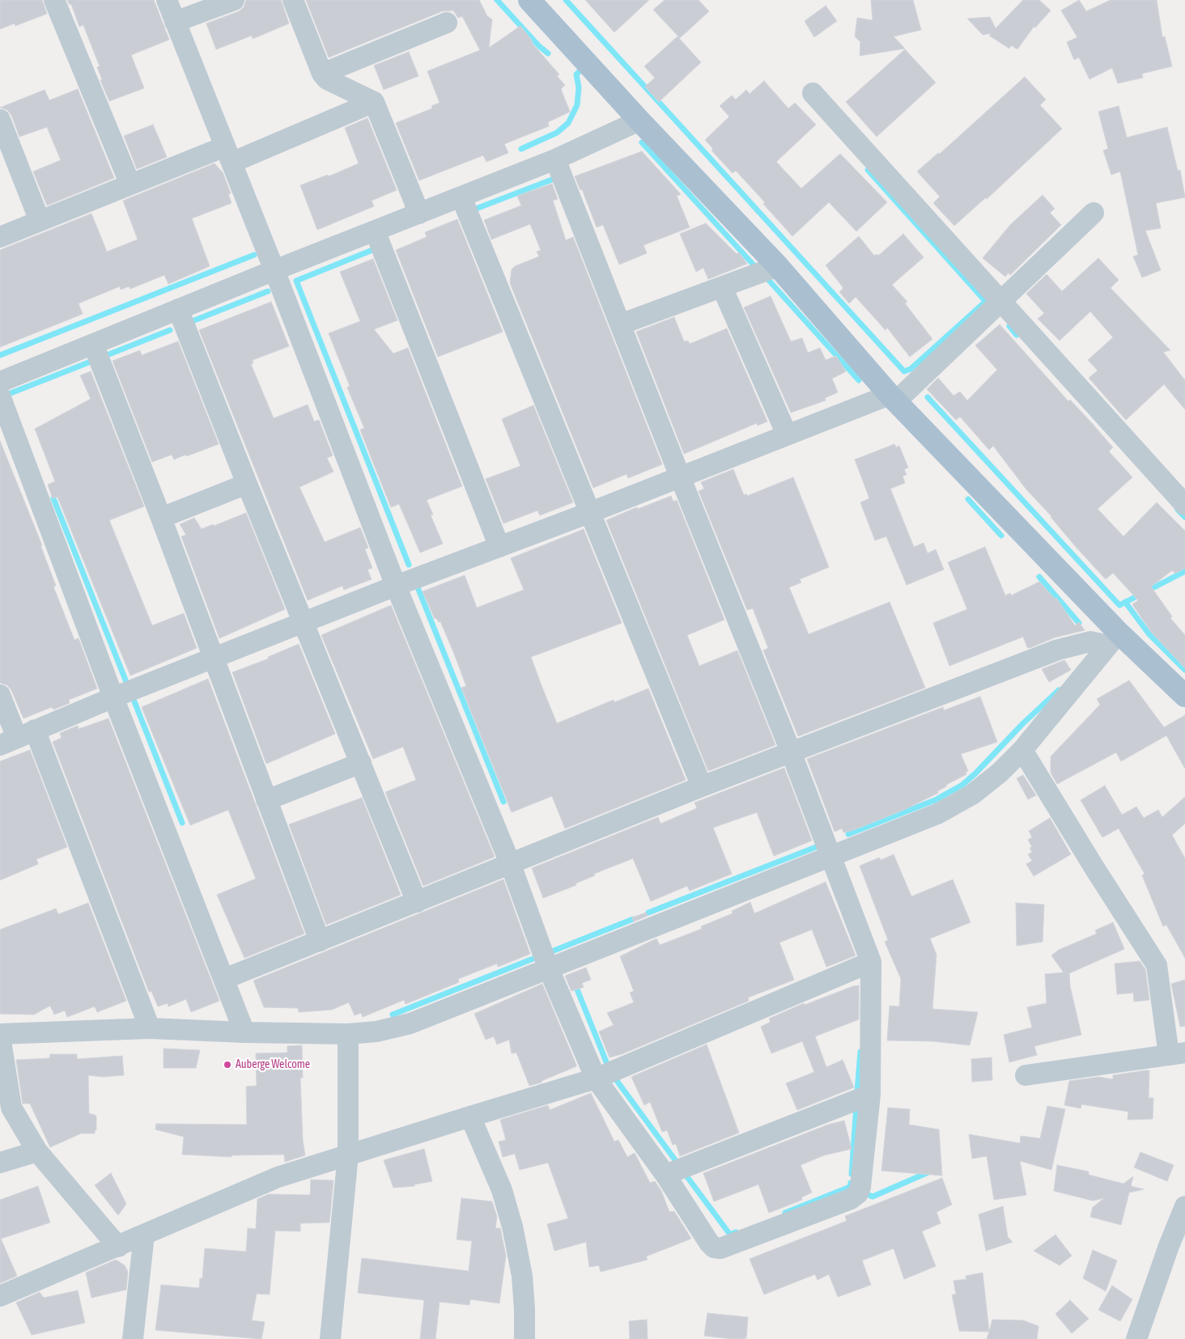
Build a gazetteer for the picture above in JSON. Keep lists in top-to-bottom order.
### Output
{
  "places": ["Auberge Welcome"]
}
